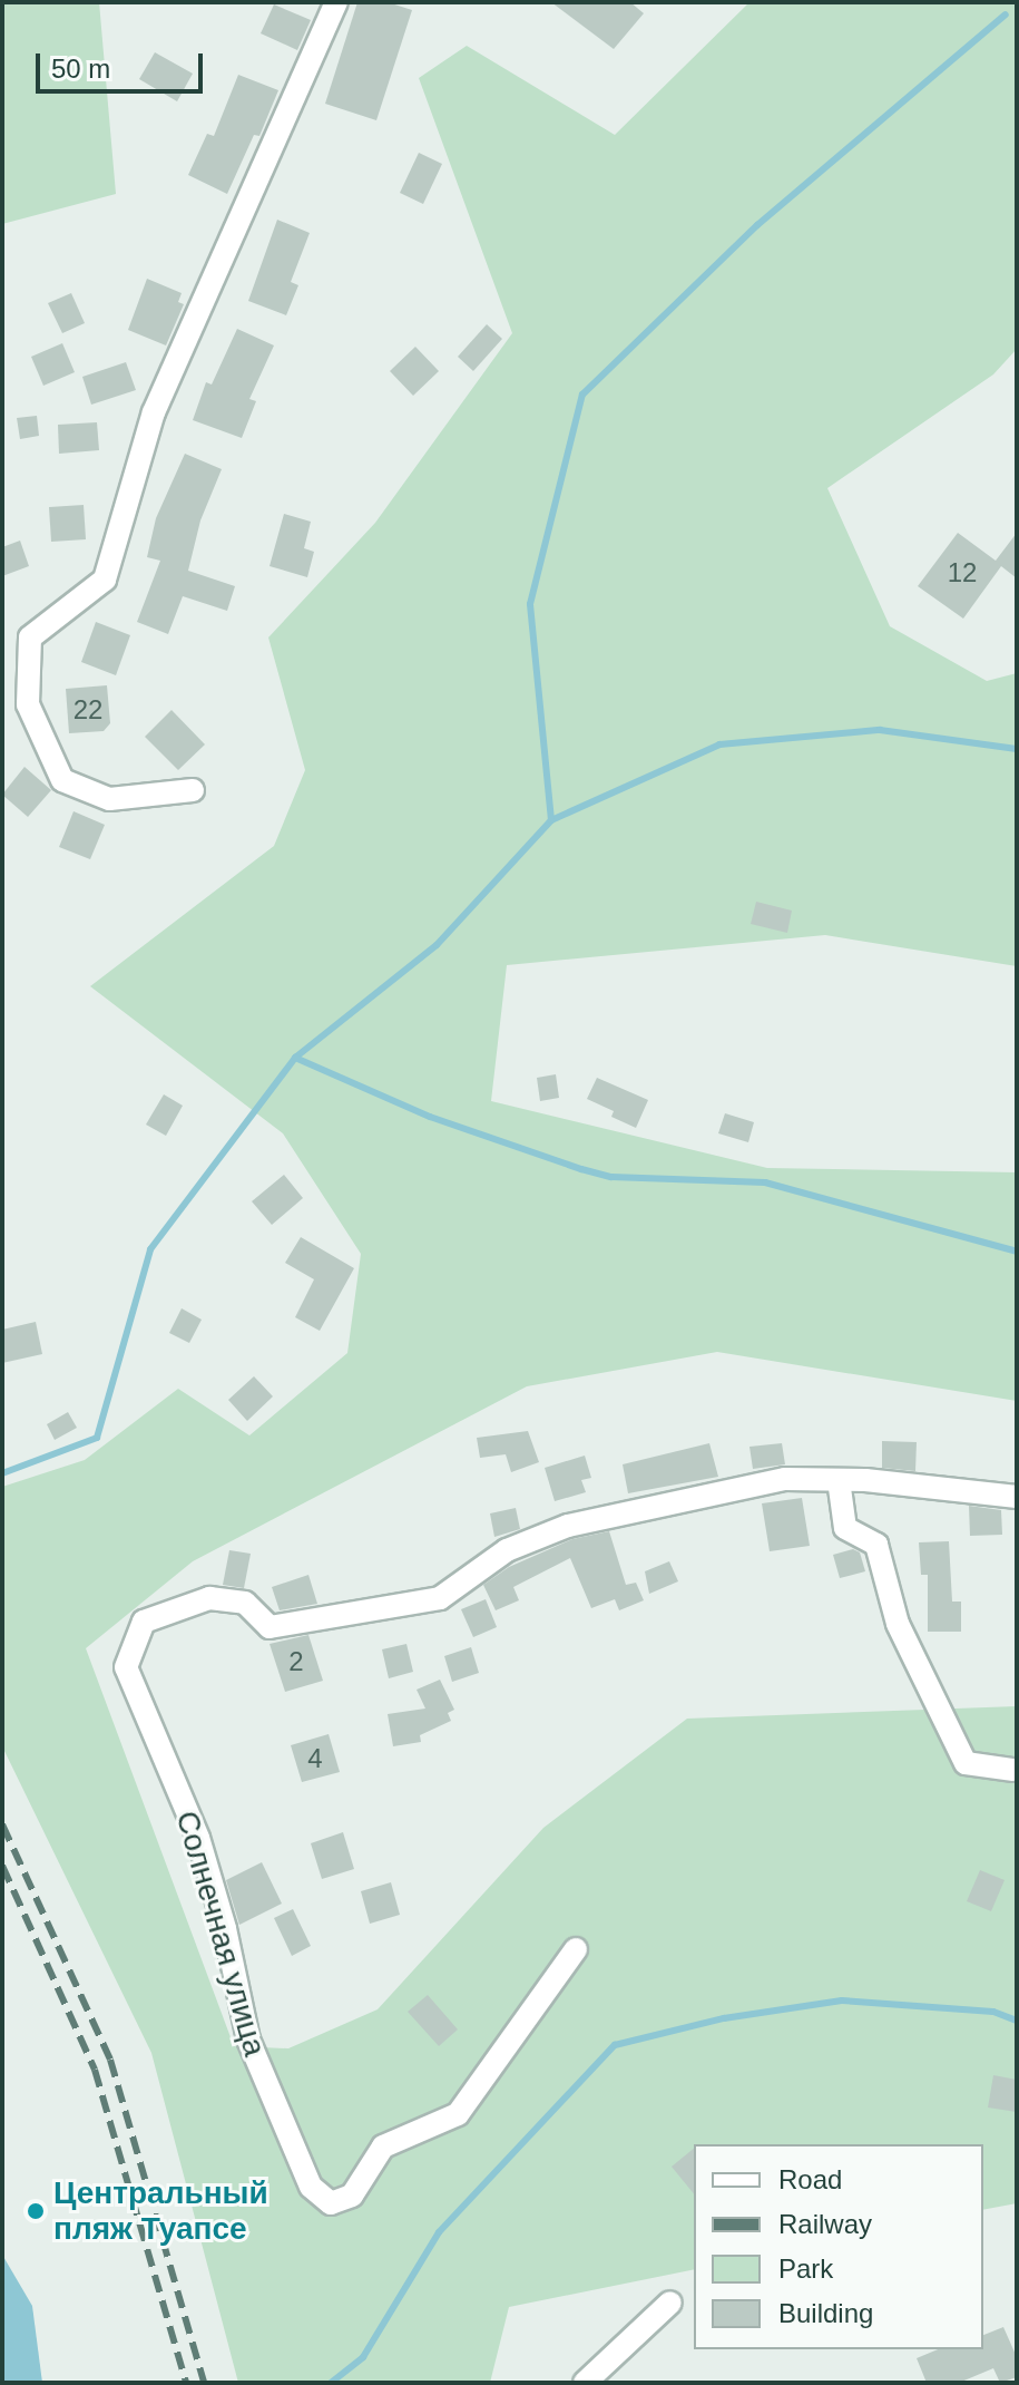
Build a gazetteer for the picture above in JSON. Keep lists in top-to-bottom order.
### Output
{
  "streets": {
    "street": ["Солнечная улица"]
  },
  "places": ["Центральный пляж Туапсе"],
  "house_numbers": [
    "12",
    "22",
    "2",
    "4"
  ],
  "legend": [
    "Road",
    "Railway",
    "Park",
    "Building"
  ],
  "scale_bar": "50 m"
}
